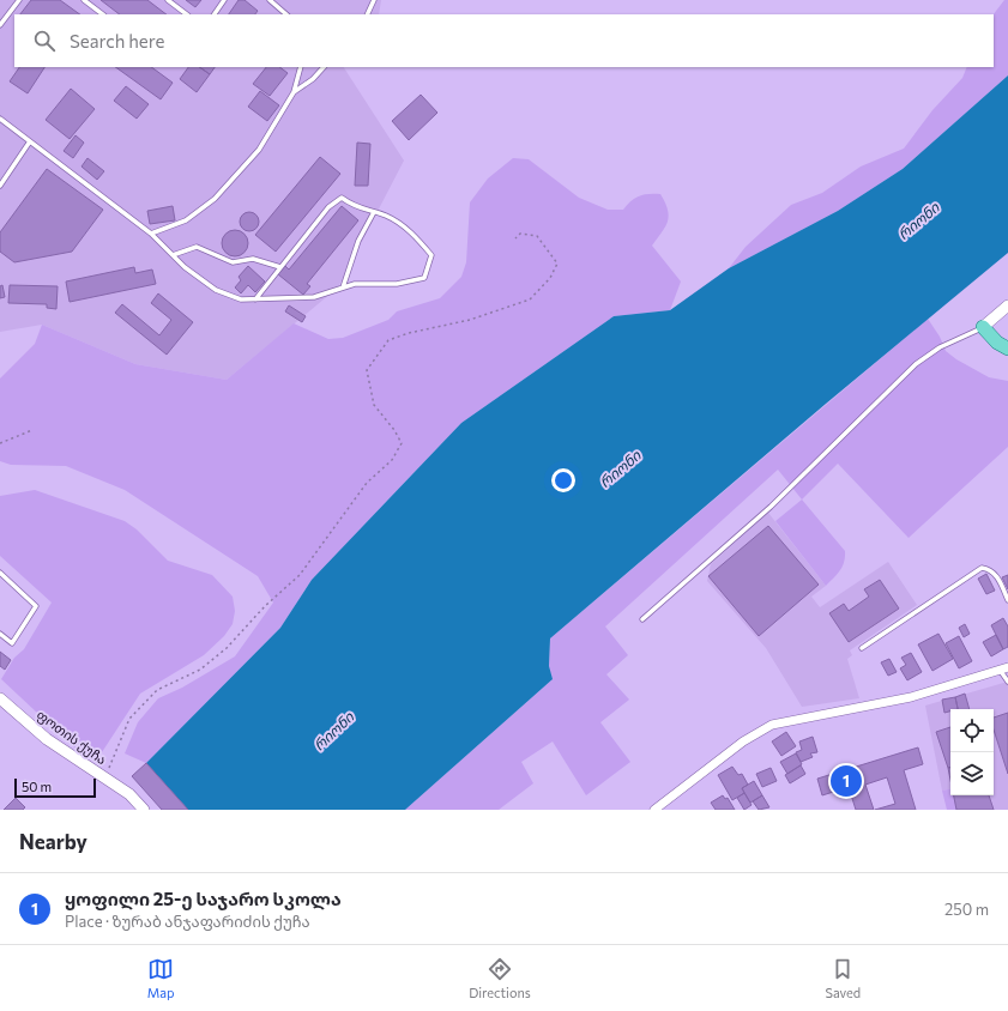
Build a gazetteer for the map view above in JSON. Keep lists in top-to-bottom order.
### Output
{
  "streets": {
    "street": ["ფოთის ქუჩა"]
  },
  "water": ["რიონი"],
  "scale_bar": "50 m",
  "page": {
    "search": "Search here",
    "pins": "1",
    "scale": "50 m",
    "heading": "Nearby",
    "list": [
      {
        "mark": "1",
        "name": "ყოფილი 25-ე საჯარო სკოლა",
        "note": "Place · ზურაბ ანჯაფარიძის ქუჩა",
        "value": "250 m"
      }
    ],
    "nav": ["Map", "Directions", "Saved"]
  }
}
